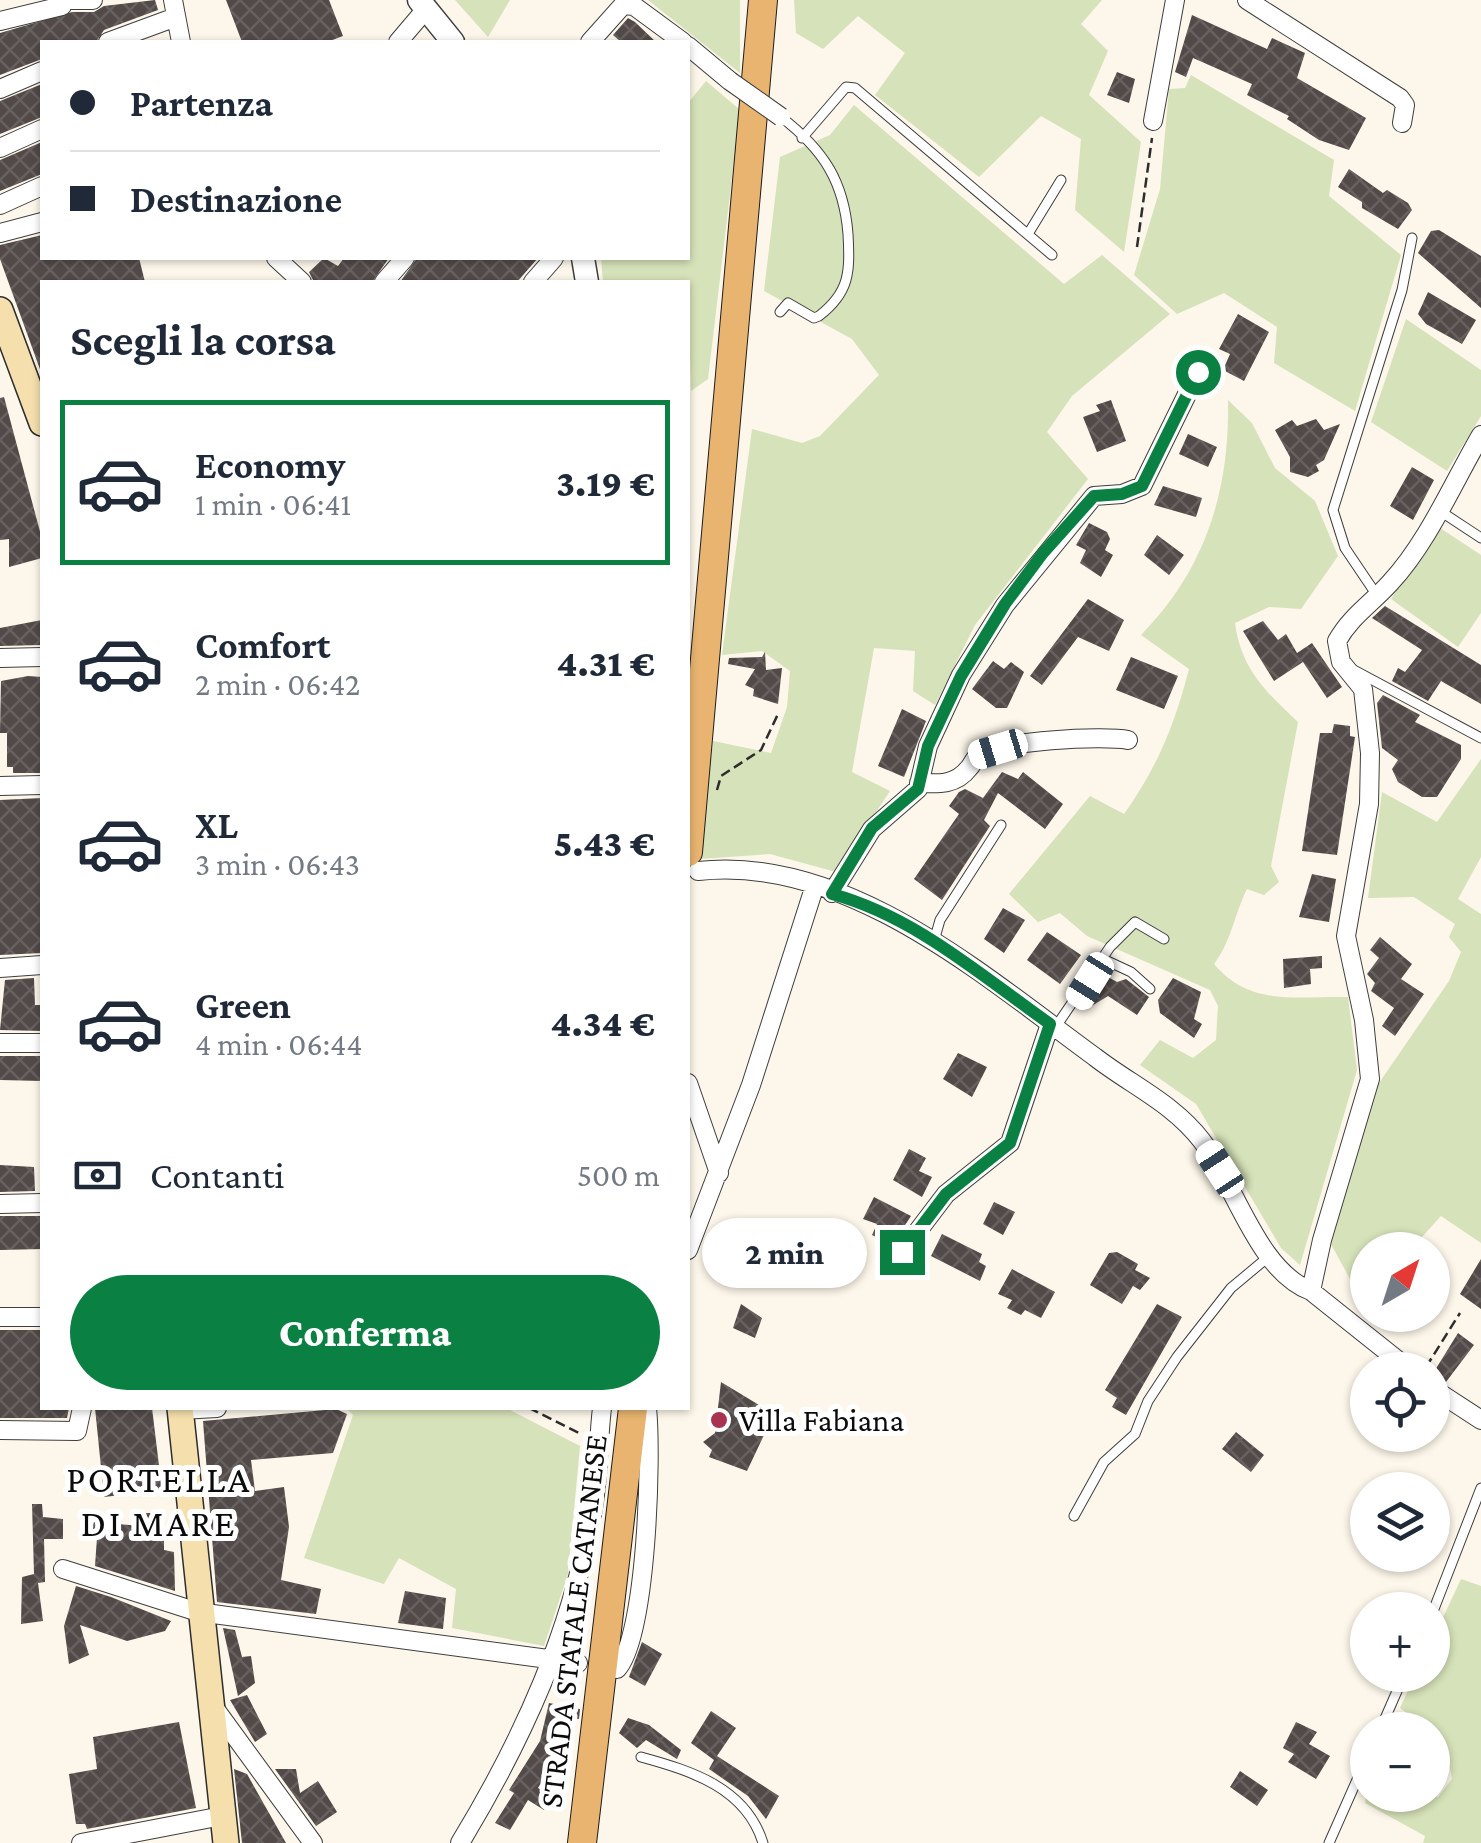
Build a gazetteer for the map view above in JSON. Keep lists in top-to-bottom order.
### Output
{
  "streets": {
    "main road": ["STRADA STATALE CATANESE"]
  },
  "districts": ["PORTELLA DI MARE"],
  "places": ["Villa Fabiana"],
  "north": "top right",
  "page": {
    "banner": ["Partenza", "Destinazione"],
    "heading": "Scegli la corsa",
    "list": [
      {
        "name": "Economy",
        "note": "1 min · 06:41",
        "value": "3.19 €"
      },
      {
        "name": "Comfort",
        "note": "2 min · 06:42",
        "value": "4.31 €"
      },
      {
        "name": "XL",
        "note": "3 min · 06:43",
        "value": "5.43 €"
      },
      {
        "name": "Green",
        "note": "4 min · 06:44",
        "value": "4.34 €"
      }
    ],
    "pay": ["Contanti", "500 m"],
    "bubble": "2 min",
    "map_buttons": ["+", "−"],
    "buttons": "Conferma"
  }
}
